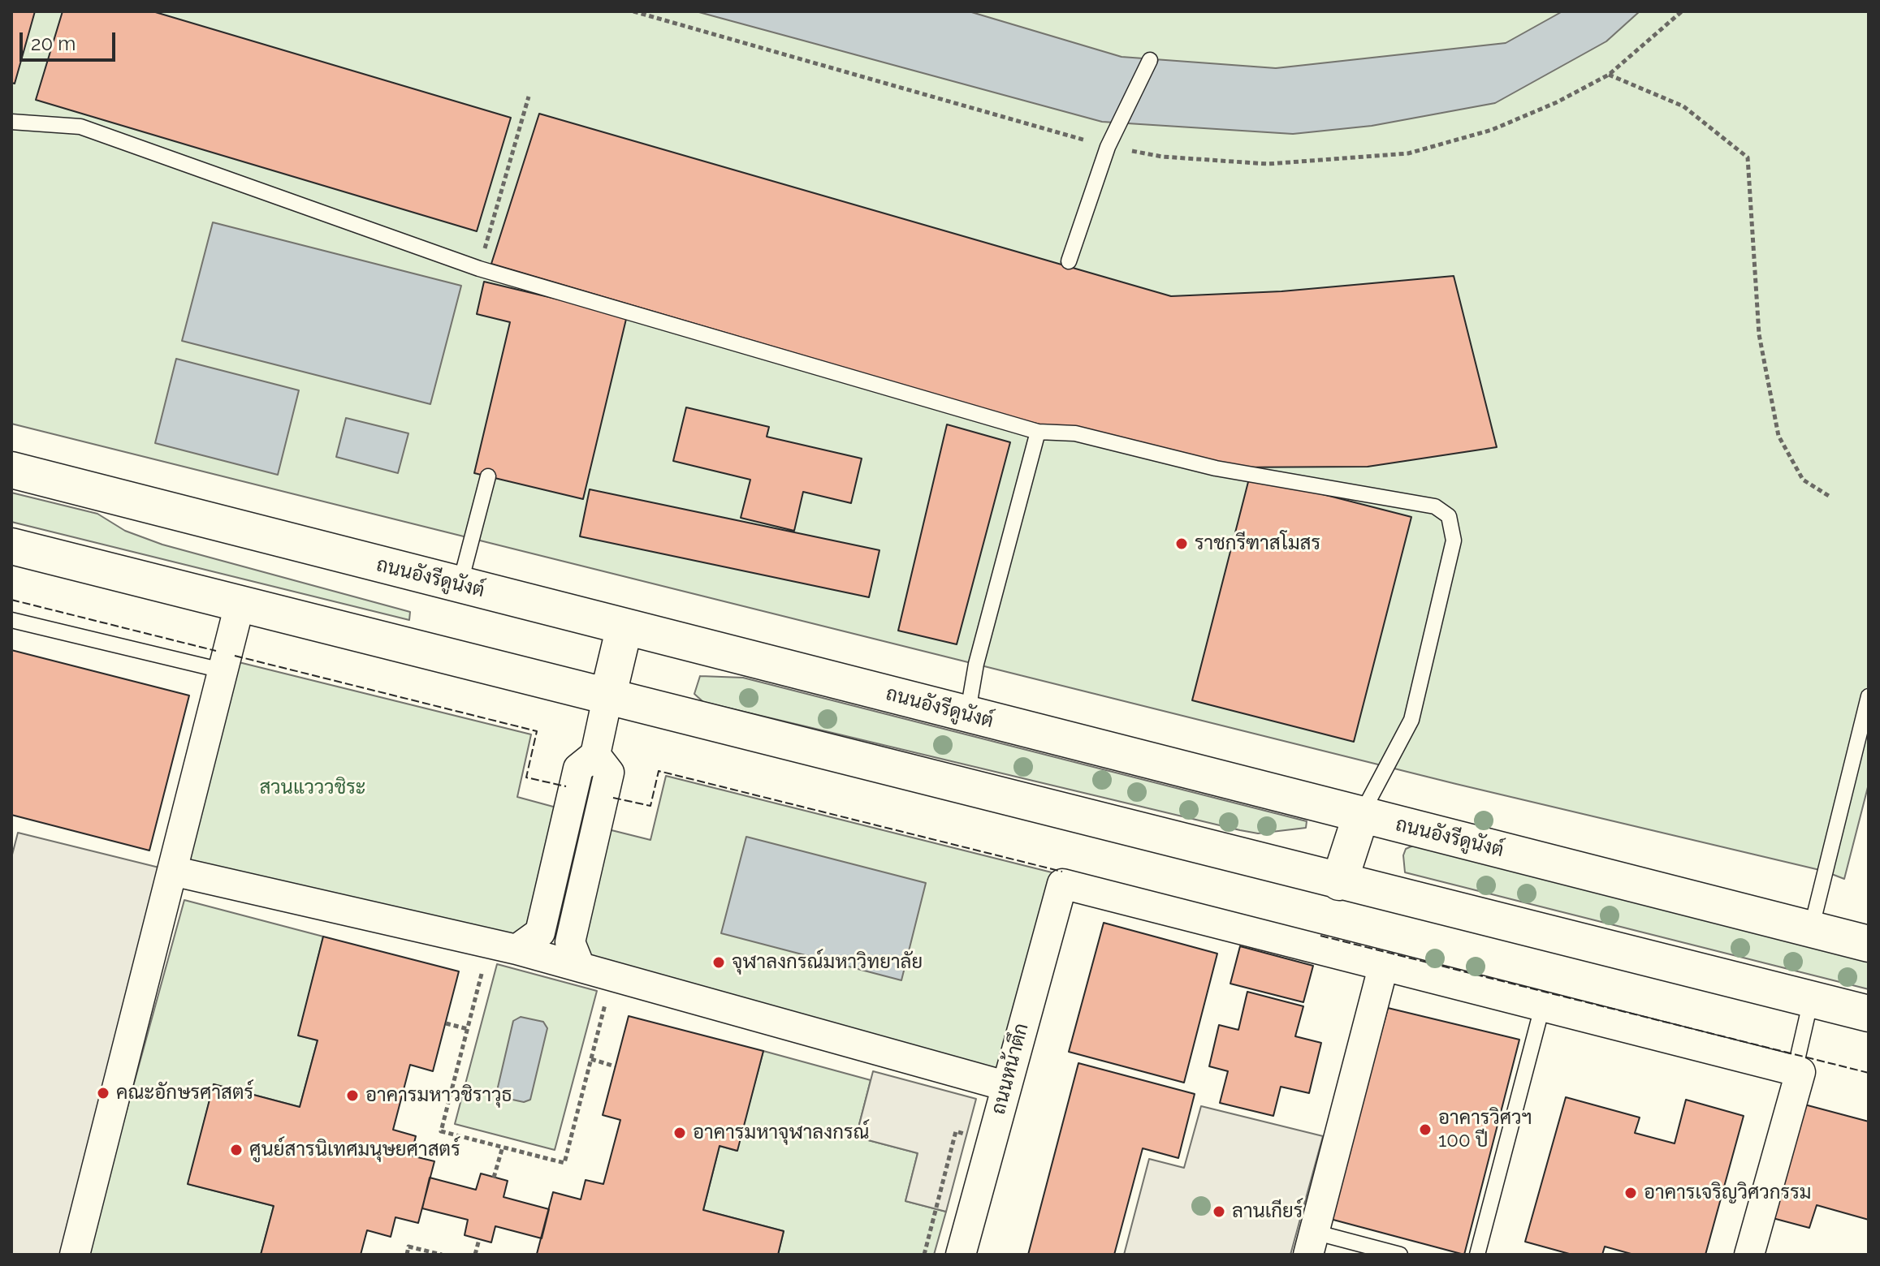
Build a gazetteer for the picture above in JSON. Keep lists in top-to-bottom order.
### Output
{
  "streets": {
    "main road": ["ถนนอังรีดูนังต์"],
    "street": ["ถนนหน้าตึก"]
  },
  "parks": ["สวนแวววชิระ"],
  "places": [
    "ราชกรีฑาสโมสร",
    "จุฬาลงกรณ์มหาวิทยาลัย",
    "คณะอักษรศาสตร์",
    "อาคารมหาวชิราวุธ",
    "อาคารวิศวฯ 100 ปี",
    "อาคารมหาจุฬาลงกรณ์",
    "ศูนย์สารนิเทศมนุษยศาสตร์",
    "อาคารเจริญวิศวกรรม",
    "ลานเกียร์"
  ],
  "scale_bar": "20 m"
}
